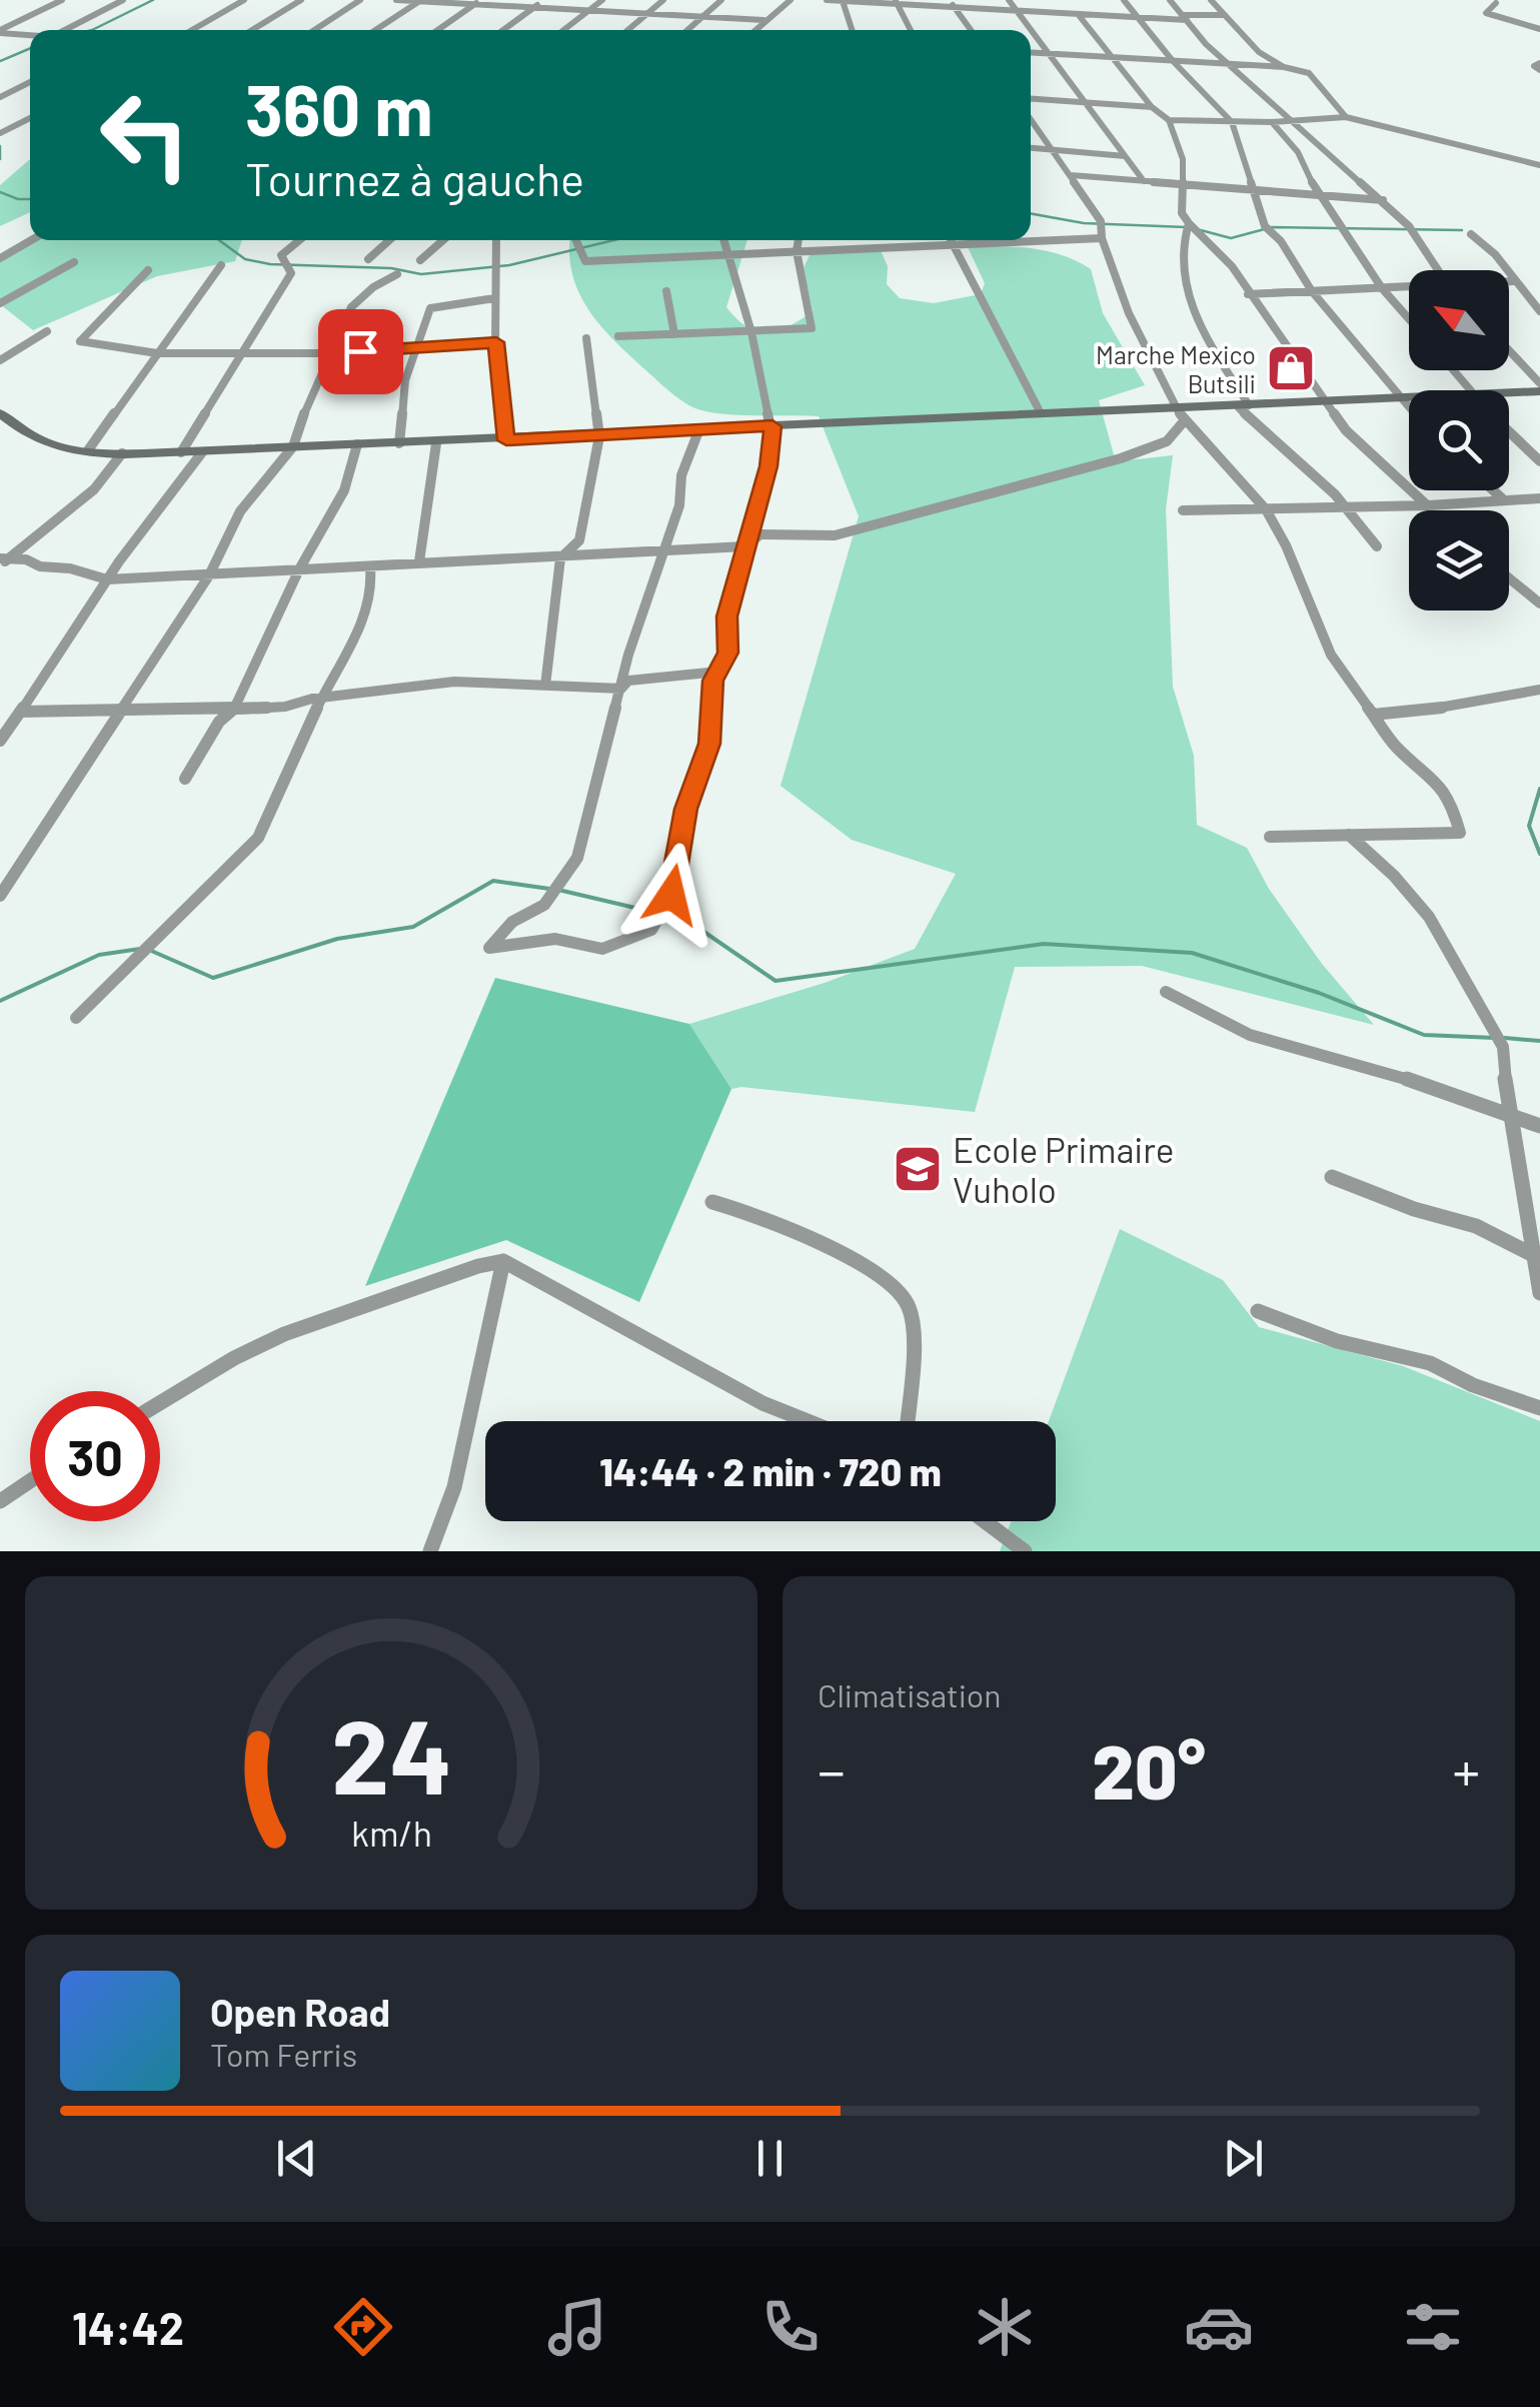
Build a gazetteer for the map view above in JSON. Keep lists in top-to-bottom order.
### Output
{
  "places": {
    "shop": ["Marche Mexico Butsili"],
    "school or university": ["Ecole Primaire Vuholo"]
  },
  "north": "top left",
  "page": {
    "turn": ["360 m", "Tournez à gauche"],
    "limit": "30",
    "trip": "14:44 · 2 min · 720 m",
    "tile": "Climatisation",
    "heat": ["−", "20°", "+"],
    "song": ["Open Road", "Tom Ferris"],
    "tabs": "14:42",
    "gauge": ["24", "km/h"]
  }
}
